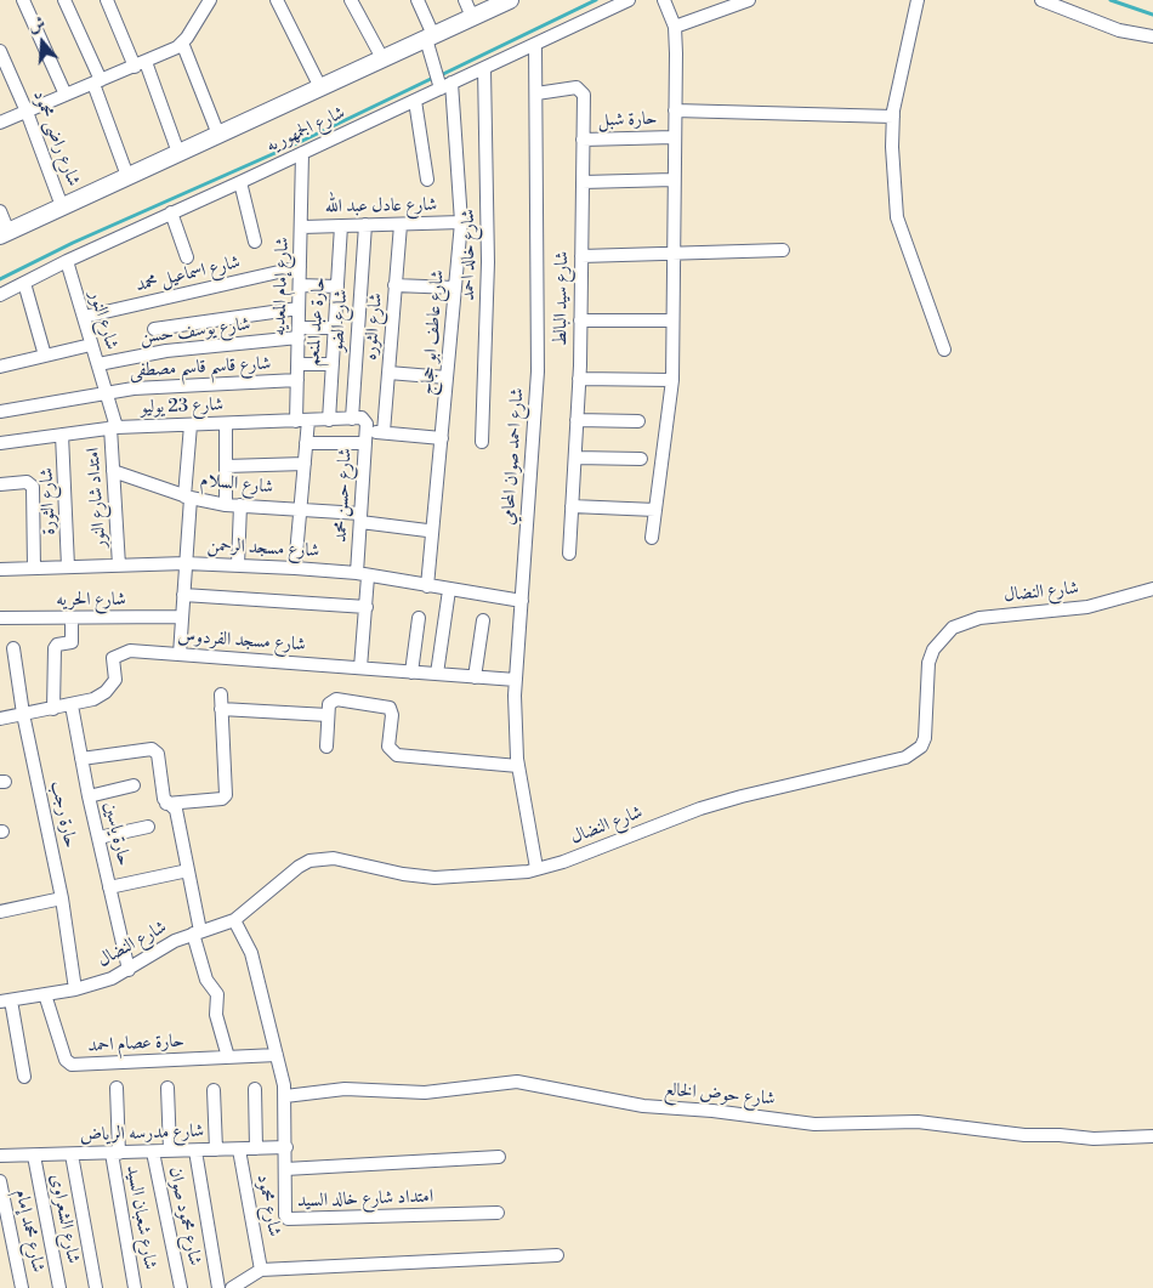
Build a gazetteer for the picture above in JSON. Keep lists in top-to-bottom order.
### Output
{
  "streets": {
    "main road": ["شارع الجمهوريه"],
    "street": [
      "حارة شبل",
      "شارع راضى محمود",
      "شارع عادل عبد الله",
      "شارع خالد احمد",
      "شارع اسماعيل محمد",
      "شارع إمام المعديه",
      "شارع سيد البالط",
      "شارع النور",
      "شارع الضو",
      "حارة عبد المنعم",
      "شارع الثوره",
      "شارع يوسف حسن",
      "شارع عاطف ابو حجاج",
      "شارع قاسم قاسم مصطفى",
      "شارع 23 يوليو",
      "شارع احمد صوان المحامي",
      "شارع السلام",
      "شارع حسن محمد",
      "امتداد شارع النور",
      "شارع الثورة",
      "شارع مسجد الرحمن",
      "شارع النضال",
      "شارع الحريه",
      "شارع مسجد الفردوس",
      "حارة رجب",
      "حارة ياسين",
      "حارة عصام احمد",
      "شارع حوض الخالع",
      "شارع مدرسه الرياض",
      "امتداد شارع خالد السيد",
      "شارع محمود",
      "شارع محمود صوان",
      "شارع شعبان السيد",
      "شارع الشعراوى",
      "شارع محمد إمام"
    ]
  },
  "crossings": [
    ["حارة شبل", "شارع سيد البالط"],
    ["شارع الجمهوريه", "شارع راضى محمود"],
    ["شارع الجمهوريه", "شارع خالد احمد"],
    ["شارع الجمهوريه", "شارع إمام المعديه"],
    ["شارع الجمهوريه", "شارع النور"],
    ["شارع الجمهوريه", "شارع عاطف ابو حجاج"],
    ["شارع الجمهوريه", "شارع احمد صوان المحامي"],
    ["شارع عادل عبد الله", "شارع إمام المعديه"],
    ["شارع عادل عبد الله", "شارع الضو"],
    ["شارع عادل عبد الله", "حارة عبد المنعم"],
    ["شارع عادل عبد الله", "شارع الثوره"],
    ["شارع عادل عبد الله", "شارع عاطف ابو حجاج"],
    ["شارع اسماعيل محمد", "شارع إمام المعديه"],
    ["شارع اسماعيل محمد", "شارع النور"],
    ["شارع إمام المعديه", "شارع يوسف حسن"],
    ["شارع إمام المعديه", "شارع قاسم قاسم مصطفى"],
    ["شارع إمام المعديه", "شارع 23 يوليو"],
    ["شارع إمام المعديه", "شارع السلام"],
    ["شارع إمام المعديه", "شارع مسجد الرحمن"],
    ["شارع سيد البالط", "شارع احمد صوان المحامي"],
    ["شارع النور", "شارع يوسف حسن"],
    ["شارع النور", "شارع قاسم قاسم مصطفى"],
    ["شارع النور", "شارع 23 يوليو"],
    ["شارع النور", "امتداد شارع النور"],
    ["شارع الضو", "شارع 23 يوليو"],
    ["حارة عبد المنعم", "شارع يوسف حسن"],
    ["حارة عبد المنعم", "شارع 23 يوليو"],
    ["شارع عاطف ابو حجاج", "شارع مسجد الرحمن"],
    ["شارع 23 يوليو", "شارع حسن محمد"],
    ["شارع 23 يوليو", "امتداد شارع النور"],
    ["شارع 23 يوليو", "شارع الثورة"],
    ["شارع احمد صوان المحامي", "شارع مسجد الرحمن"],
    ["شارع احمد صوان المحامي", "شارع النضال"],
    ["شارع احمد صوان المحامي", "شارع مسجد الفردوس"],
    ["شارع السلام", "شارع حسن محمد"],
    ["شارع السلام", "امتداد شارع النور"],
    ["شارع حسن محمد", "شارع مسجد الرحمن"],
    ["شارع حسن محمد", "شارع مسجد الفردوس"],
    ["امتداد شارع النور", "شارع مسجد الرحمن"],
    ["شارع الثورة", "شارع مسجد الرحمن"],
    ["شارع النضال", "حارة رجب"],
    ["شارع النضال", "حارة ياسين"],
    ["شارع النضال", "حارة عصام احمد"],
    ["شارع النضال", "امتداد شارع خالد السيد"],
    ["شارع مسجد الفردوس", "حارة رجب"],
    ["شارع مسجد الفردوس", "حارة ياسين"],
    ["حارة عصام احمد", "امتداد شارع خالد السيد"],
    ["شارع حوض الخالع", "امتداد شارع خالد السيد"],
    ["شارع مدرسه الرياض", "امتداد شارع خالد السيد"],
    ["شارع مدرسه الرياض", "شارع محمود"],
    ["شارع مدرسه الرياض", "شارع محمود صوان"],
    ["شارع مدرسه الرياض", "شارع شعبان السيد"],
    ["شارع مدرسه الرياض", "شارع الشعراوى"]
  ],
  "north": "top"
}
